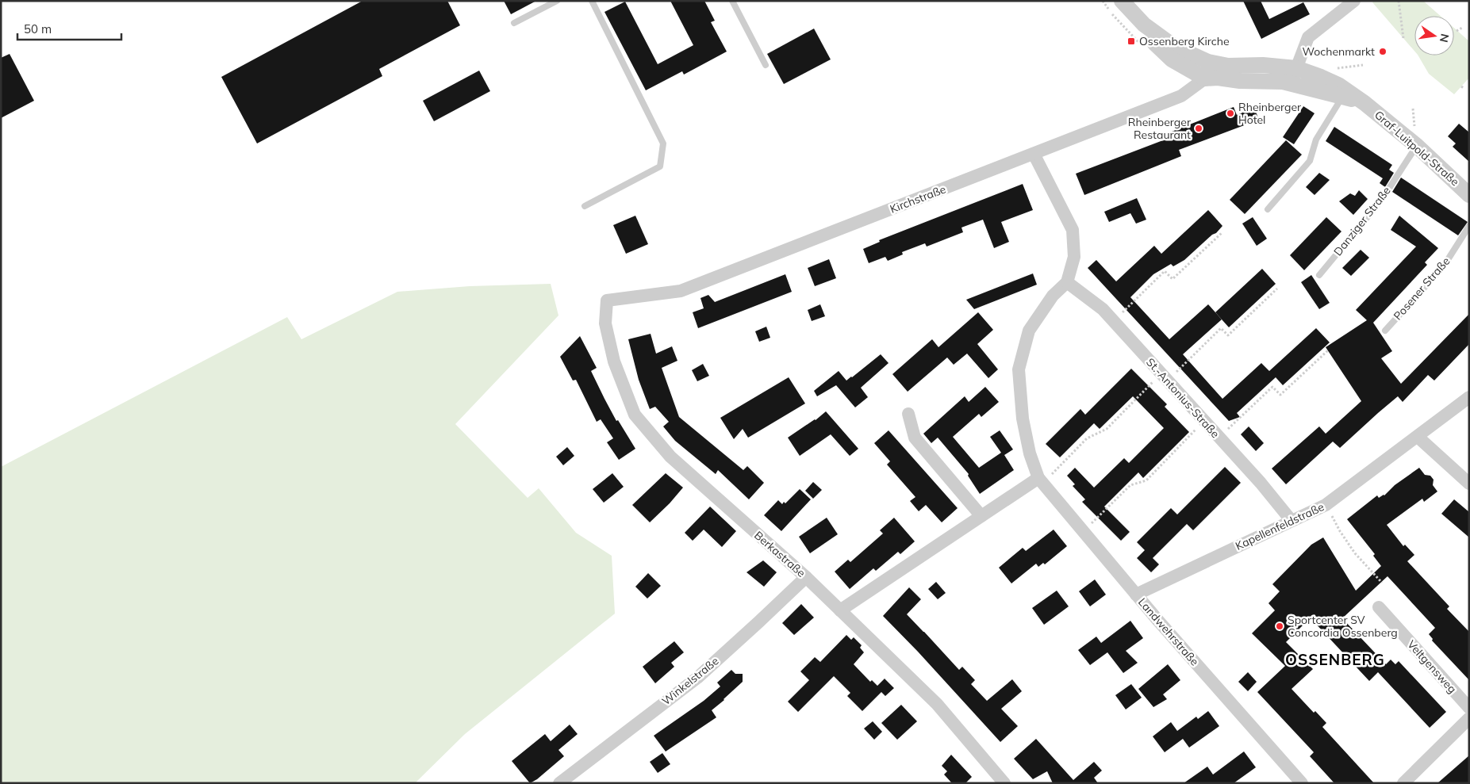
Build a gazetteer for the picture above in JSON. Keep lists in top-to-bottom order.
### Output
{
  "streets": {
    "street": [
      "Graf-Luitpold-Straße",
      "Kirchstraße",
      "St.-Antonius-Straße",
      "Kapellenfeldstraße",
      "Berkastraße",
      "Landwehrstraße",
      "Veltgensweg",
      "Winkelstraße"
    ],
    "lane": ["Danziger Straße", "Posener Straße"]
  },
  "crossings": [
    ["Graf-Luitpold-Straße", "Kirchstraße"],
    ["Graf-Luitpold-Straße", "Danziger Straße"],
    ["Kirchstraße", "Berkastraße"],
    ["St.-Antonius-Straße", "Kapellenfeldstraße"],
    ["St.-Antonius-Straße", "Landwehrstraße"],
    ["Kapellenfeldstraße", "Landwehrstraße"],
    ["Berkastraße", "Winkelstraße"]
  ],
  "districts": ["OSSENBERG"],
  "places": {
    "transit": ["Ossenberg Kirche"],
    "other": [
      "Wochenmarkt",
      "Rheinberger Hotel",
      "Rheinberger Restaurant",
      "Sportcenter SV Concordia Ossenberg"
    ]
  },
  "scale_bar": "50 m",
  "north": "right"
}
